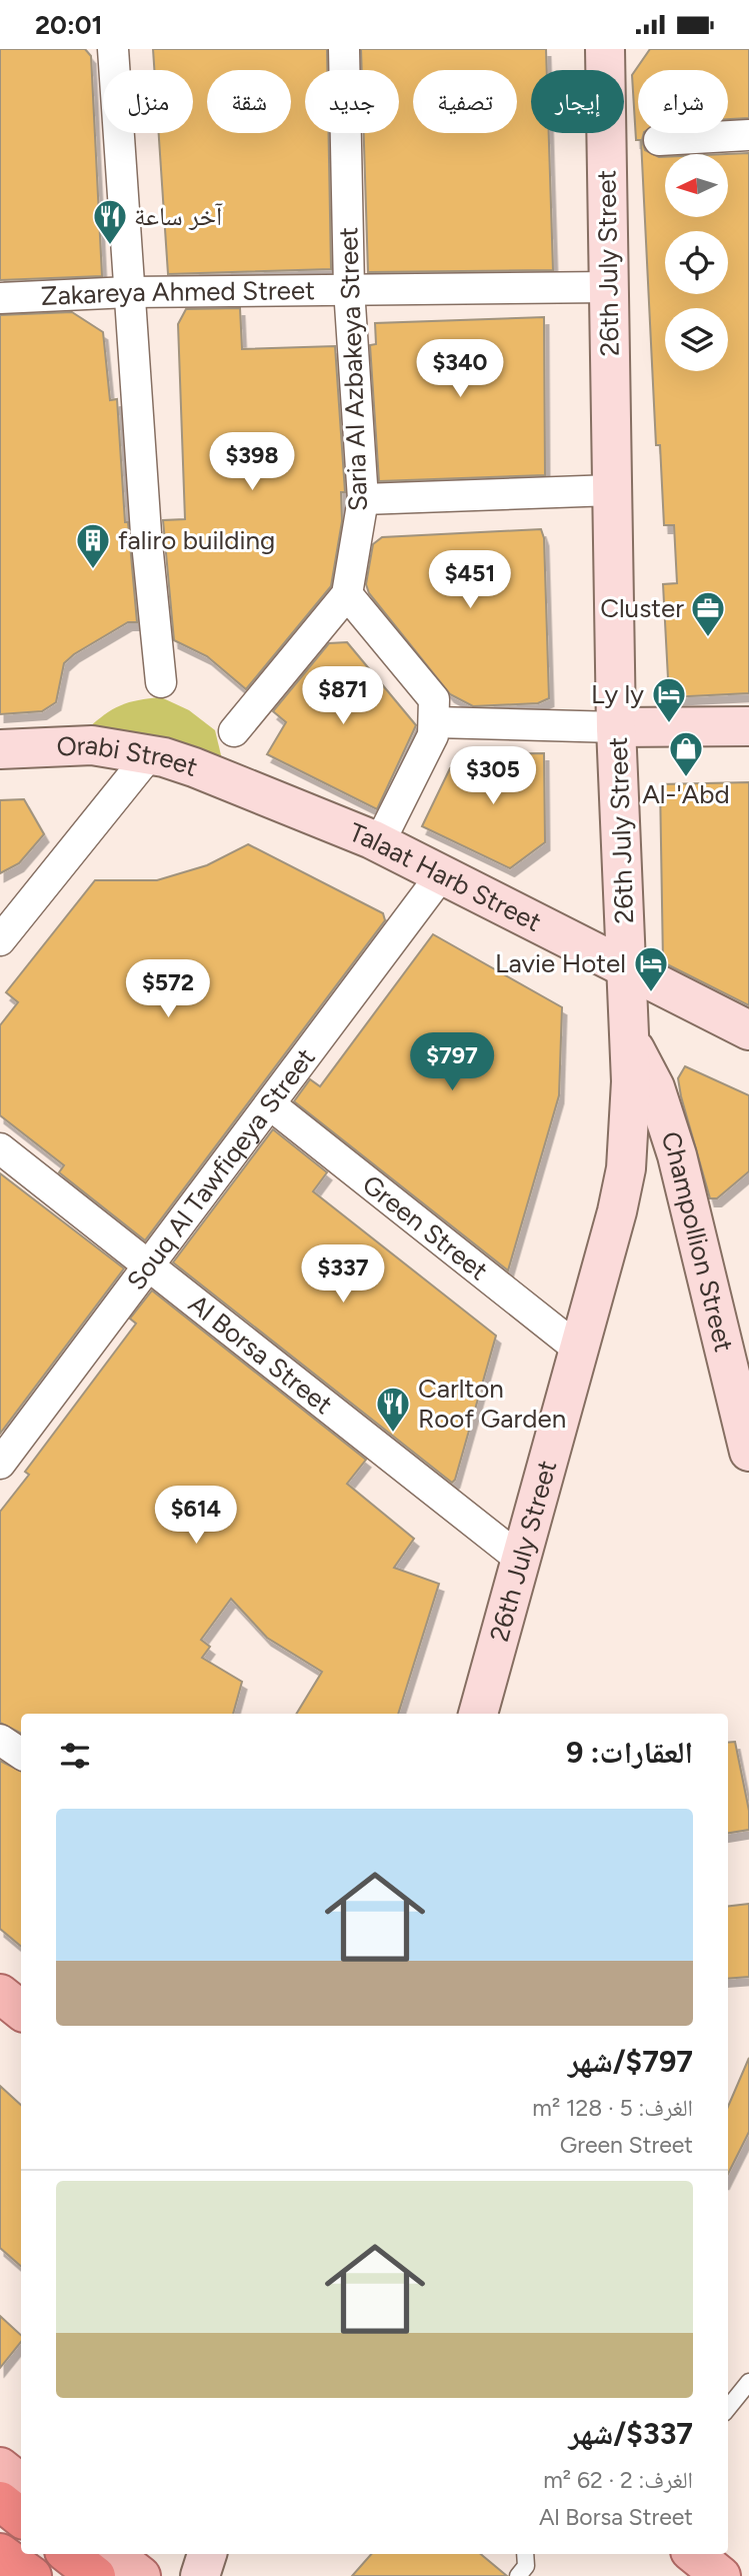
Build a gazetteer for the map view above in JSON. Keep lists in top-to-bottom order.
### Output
{
  "streets": {
    "main road": [
      "26th July Street",
      "Orabi Street",
      "Talaat Harb Street",
      "Champollion Street"
    ],
    "street": [
      "Zakareya Ahmed Street",
      "Saria Al Azbakeya Street",
      "Souq Al Tawfiqeya Street",
      "Green Street",
      "Al Borsa Street"
    ]
  },
  "crossings": [
    ["26th July Street", "Zakareya Ahmed Street"],
    ["26th July Street", "Talaat Harb Street"],
    ["26th July Street", "Green Street"],
    ["26th July Street", "Champollion Street"],
    ["26th July Street", "Al Borsa Street"],
    ["Zakareya Ahmed Street", "Saria Al Azbakeya Street"],
    ["Orabi Street", "Talaat Harb Street"],
    ["Talaat Harb Street", "Souq Al Tawfiqeya Street"],
    ["Souq Al Tawfiqeya Street", "Green Street"],
    ["Souq Al Tawfiqeya Street", "Al Borsa Street"]
  ],
  "places": {
    "restaurant": ["آخر ساعة", "Carlton Roof Garden"],
    "building": ["faliro building"],
    "office": ["Cluster"],
    "hotel": ["Ly ly", "Lavie Hotel"],
    "shop": ["Al-'Abd"]
  },
  "north": "left",
  "page": {
    "status": "20:01",
    "chip": [
      "شراء",
      "إيجار",
      "تصفية",
      "جديد",
      "شقة",
      "منزل"
    ],
    "price": [
      "$340",
      "$398",
      "$451",
      "$871",
      "$305",
      "$572",
      "$797",
      "$337",
      "$614"
    ],
    "heading": "العقارات: 9",
    "list": [
      {
        "name": "$797/شهر",
        "note": "الغرف: 5 · 128 m² · Green Street"
      },
      {
        "name": "$337/شهر",
        "note": "الغرف: 2 · 62 m² · Al Borsa Street"
      }
    ]
  }
}
